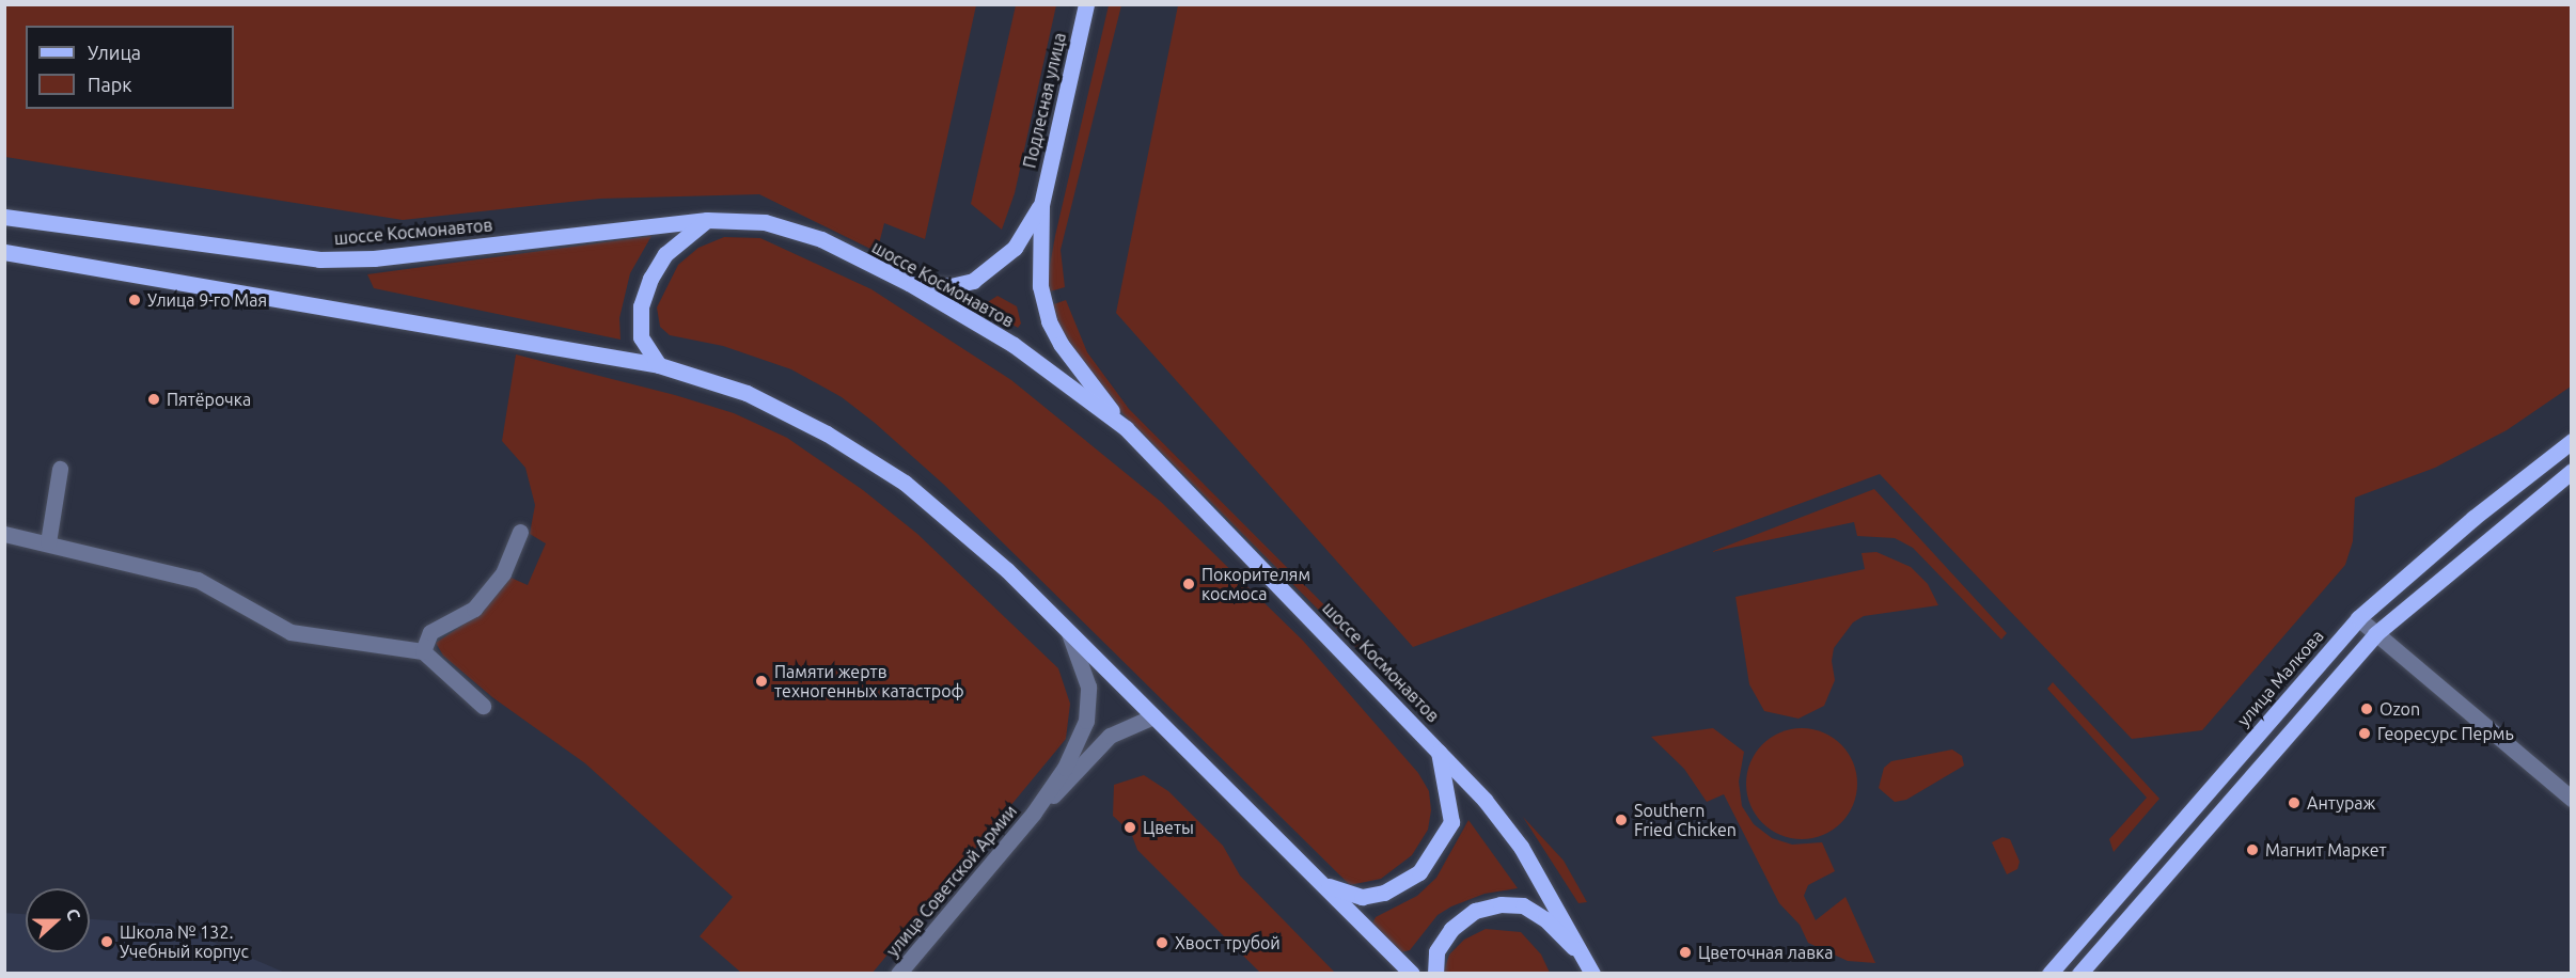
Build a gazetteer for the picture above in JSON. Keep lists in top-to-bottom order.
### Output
{
  "streets": {
    "main road": ["Подлесная улица", "шоссе Космонавтов", "улица Малкова"],
    "street": ["улица Советской Армии"]
  },
  "places": [
    "Улица 9-го Мая",
    "Пятёрочка",
    "Покорителям космоса",
    "Памяти жертв техногенных катастроф",
    "Ozon",
    "Георесурс Пермь",
    "Антураж",
    "Southern Fried Chicken",
    "Цветы",
    "Магнит Маркет",
    "Школа № 132. Учебный корпус",
    "Хвост трубой",
    "Цветочная лавка"
  ],
  "legend": ["Улица", "Парк"],
  "north": "right"
}
